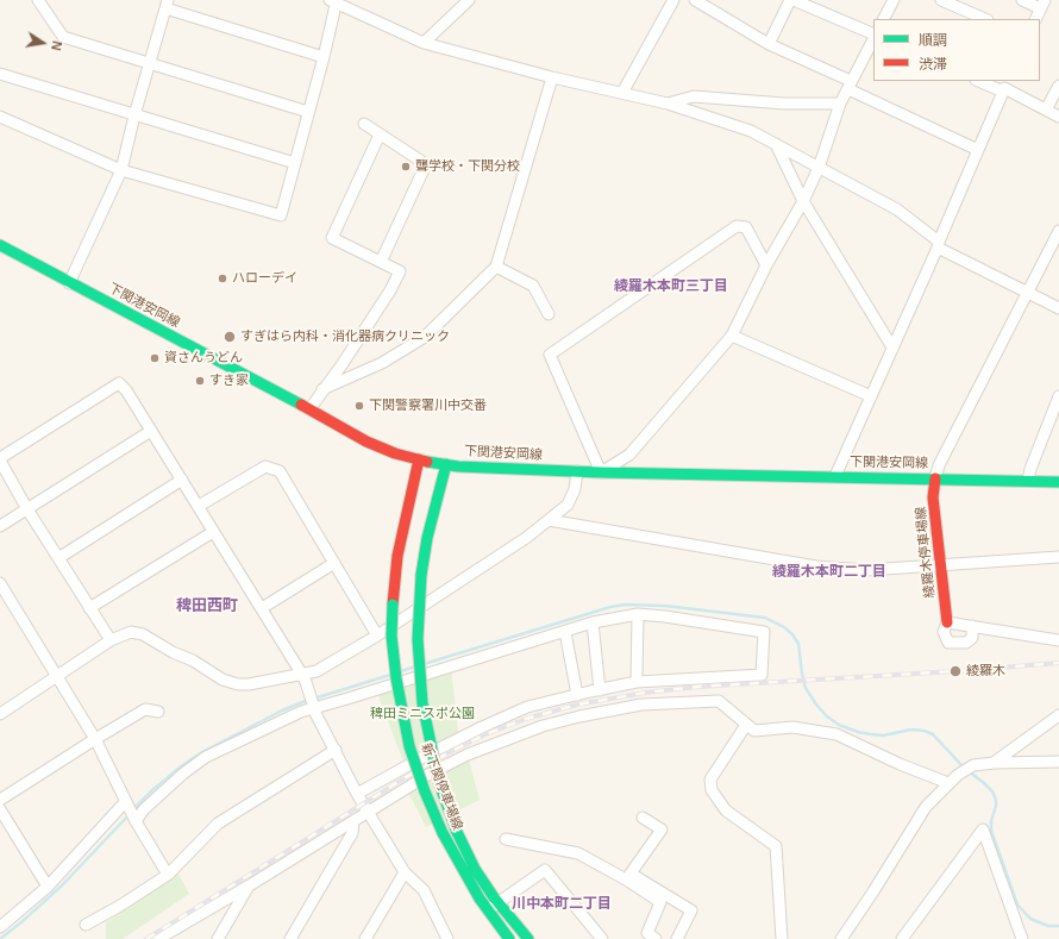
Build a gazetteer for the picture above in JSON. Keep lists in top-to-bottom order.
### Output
{
  "streets": {
    "main road": ["下関港安岡線", "綾羅木停車場線", "新下関停車場線"]
  },
  "crossings": [
    ["下関港安岡線", "綾羅木停車場線"],
    ["下関港安岡線", "新下関停車場線"]
  ],
  "districts": [
    "綾羅木本町三丁目",
    "綾羅木本町二丁目",
    "稗田西町",
    "川中本町二丁目"
  ],
  "parks": ["稗田ミニスポ公園"],
  "places": [
    "聾学校・下関分校",
    "ハローデイ",
    "すぎはら内科・消化器病クリニック",
    "資さんうどん",
    "すき家",
    "下関警察署川中交番",
    "綾羅木"
  ],
  "legend": ["順調", "渋滞"],
  "north": "right"
}
